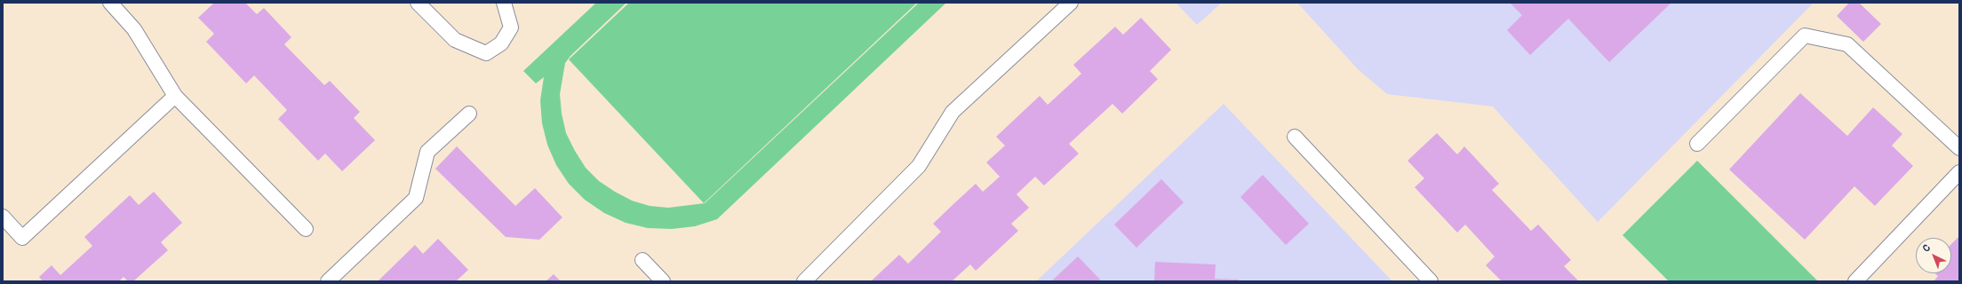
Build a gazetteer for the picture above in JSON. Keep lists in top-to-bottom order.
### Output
{
  "north": "top left"
}
